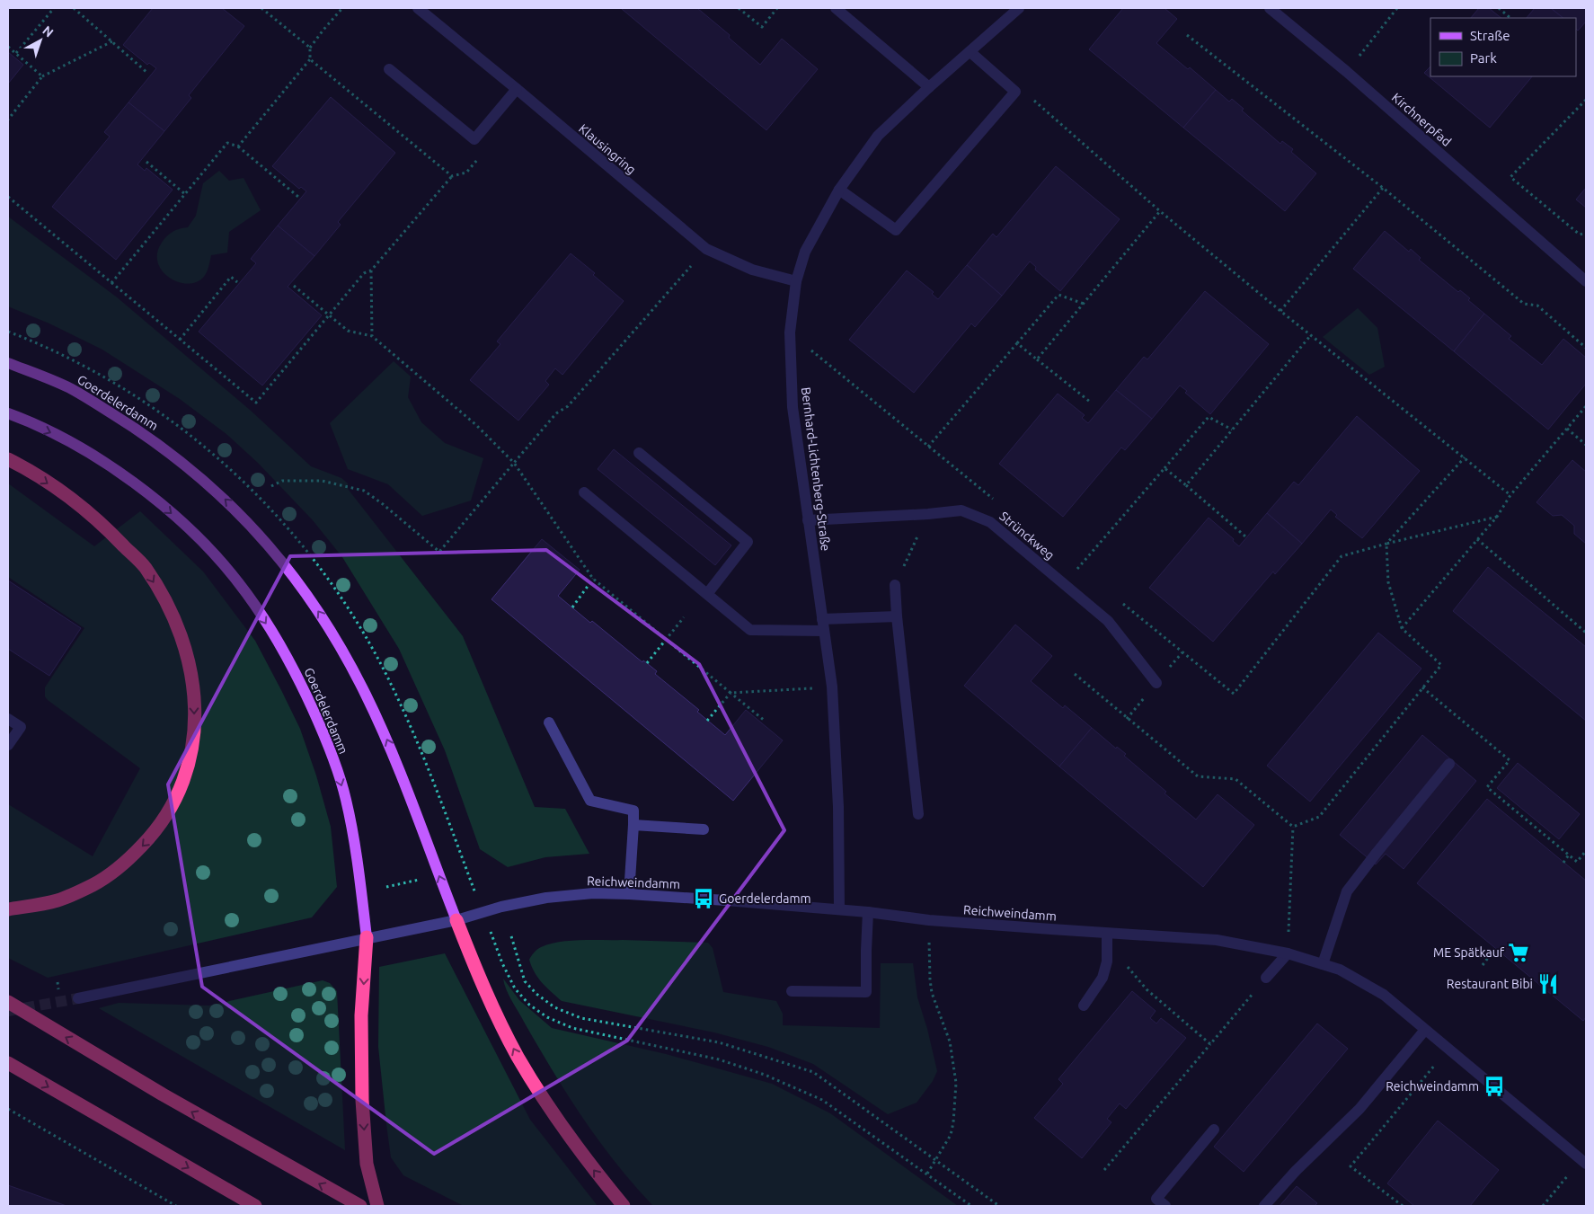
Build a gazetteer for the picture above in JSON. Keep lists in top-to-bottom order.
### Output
{
  "streets": {
    "main road": ["Goerdelerdamm"],
    "street": [
      "Kirchnerpfad",
      "Klausingring",
      "Bernhard-Lichtenberg-Straße",
      "Strünckweg",
      "Reichweindamm"
    ]
  },
  "crossings": [
    ["Klausingring", "Bernhard-Lichtenberg-Straße"],
    ["Goerdelerdamm", "Reichweindamm"],
    ["Bernhard-Lichtenberg-Straße", "Strünckweg"],
    ["Bernhard-Lichtenberg-Straße", "Reichweindamm"]
  ],
  "places": {
    "bus stop": ["Goerdelerdamm", "Reichweindamm"],
    "supermarket": ["ME Spätkauf"],
    "restaurant": ["Restaurant Bibi"]
  },
  "legend": ["Straße", "Park"],
  "north": "top right"
}
